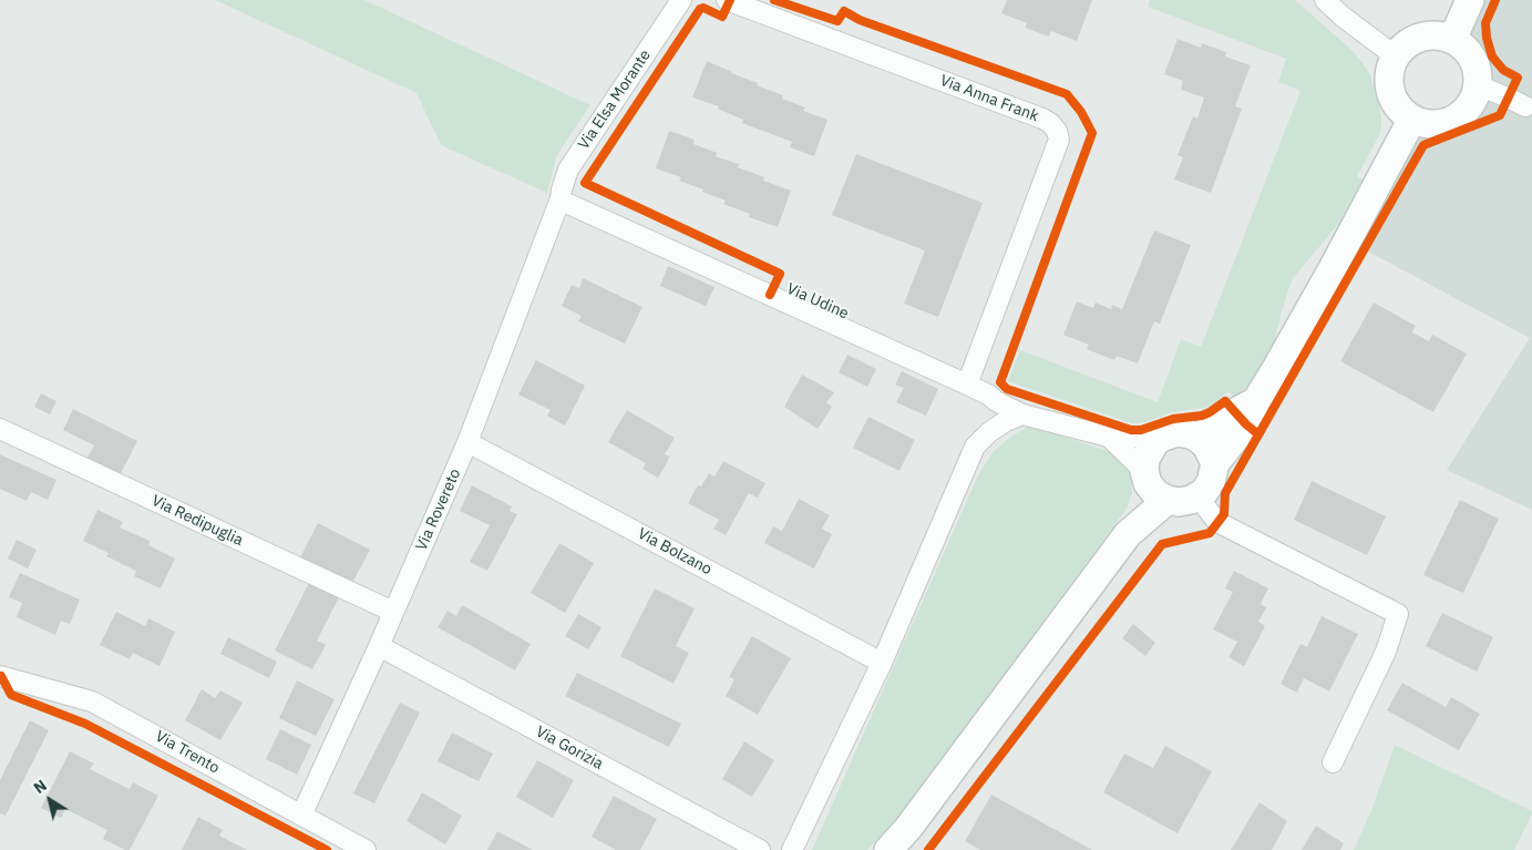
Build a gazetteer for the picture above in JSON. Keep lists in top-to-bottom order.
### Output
{
  "streets": {
    "street": [
      "Via Anna Frank",
      "Via Elsa Morante",
      "Via Udine",
      "Via Rovereto",
      "Via Redipuglia",
      "Via Bolzano",
      "Via Gorizia",
      "Via Trento"
    ]
  },
  "crossings": [
    ["Via Anna Frank", "Via Udine"],
    ["Via Elsa Morante", "Via Udine"],
    ["Via Elsa Morante", "Via Rovereto"],
    ["Via Udine", "Via Rovereto"],
    ["Via Rovereto", "Via Redipuglia"],
    ["Via Rovereto", "Via Bolzano"],
    ["Via Rovereto", "Via Gorizia"],
    ["Via Rovereto", "Via Trento"]
  ],
  "north": "top left"
}
